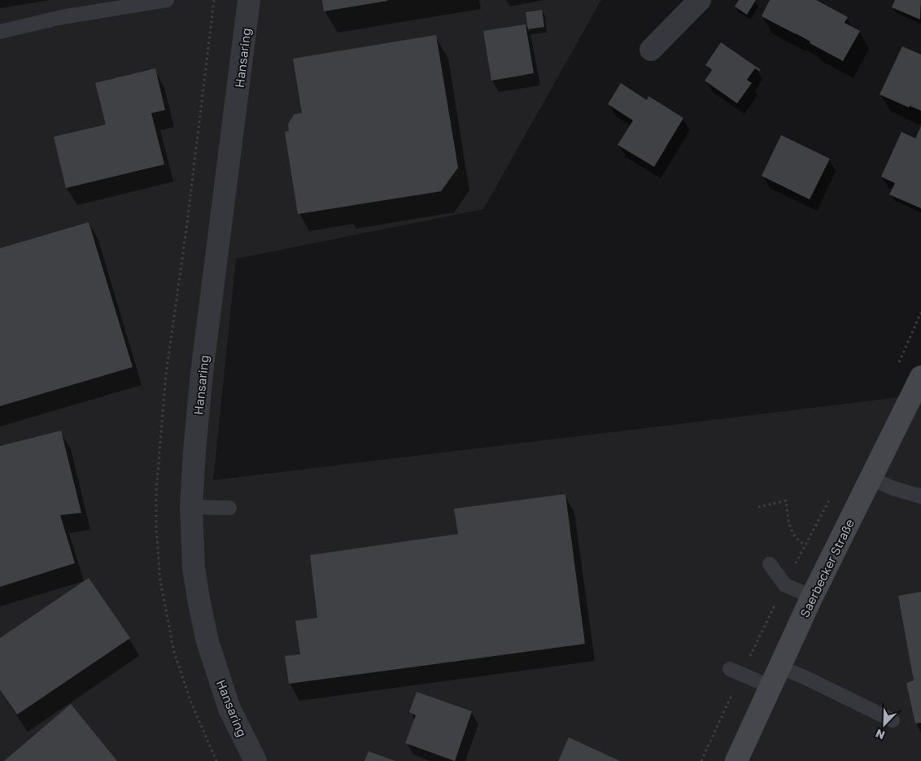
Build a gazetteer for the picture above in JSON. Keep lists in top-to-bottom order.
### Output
{
  "streets": {
    "street": ["Hansaring", "Saerbecker Straße"]
  },
  "north": "bottom left"
}
